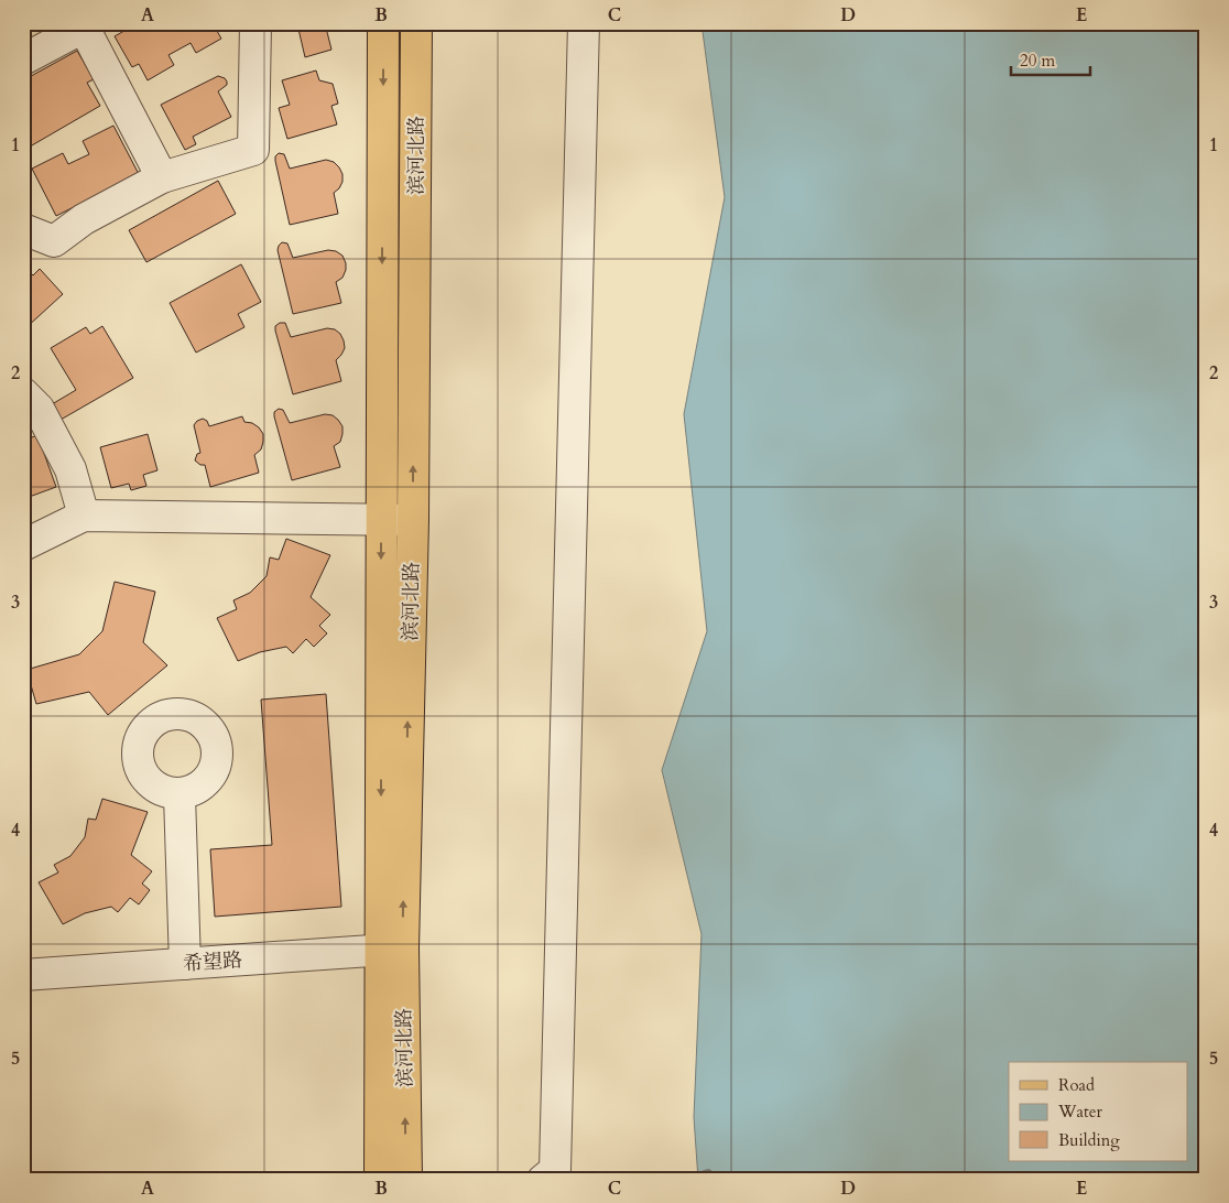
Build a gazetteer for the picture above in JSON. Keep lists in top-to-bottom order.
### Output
{
  "streets": {
    "main road": ["滨河北路"],
    "street": ["希望路"]
  },
  "crossings": [
    ["滨河北路", "希望路"]
  ],
  "legend": ["Road", "Water", "Building"],
  "scale_bar": "20 m",
  "grid": {
    "columns": [
      "A",
      "B",
      "C",
      "D",
      "E"
    ],
    "rows": [
      "1",
      "2",
      "3",
      "4",
      "5"
    ]
  }
}
